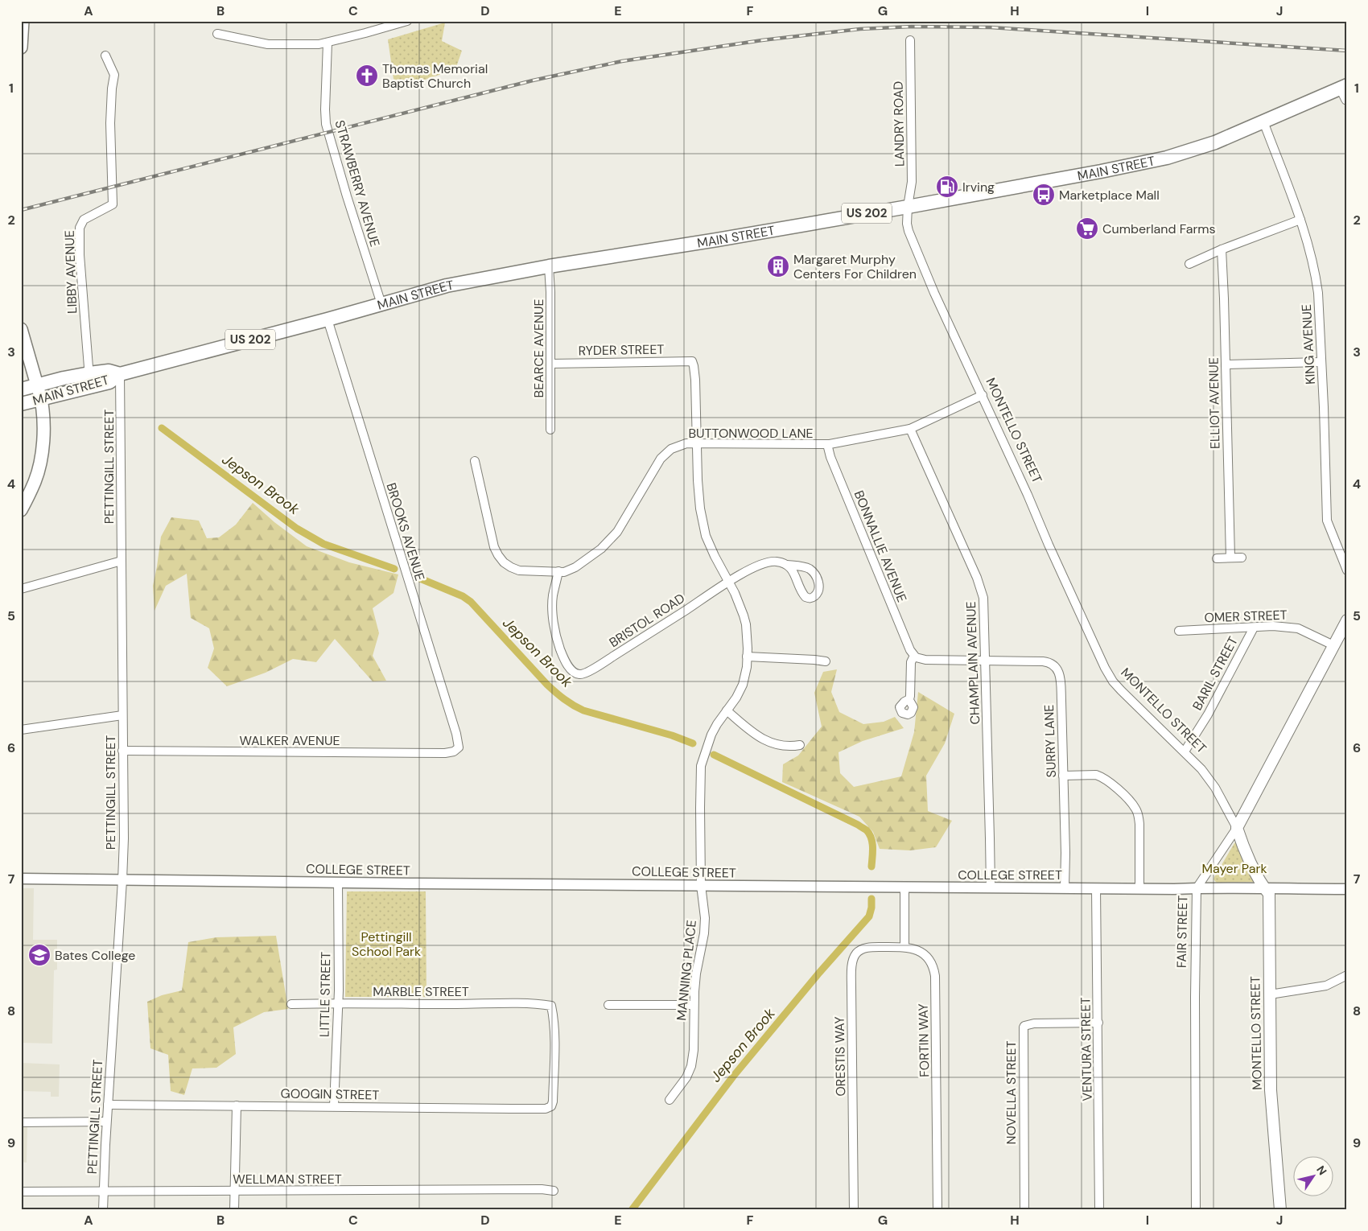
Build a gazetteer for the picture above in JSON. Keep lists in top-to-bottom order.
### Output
{
  "streets": {
    "highway": ["MAIN STREET", "US 202"],
    "main road": ["MONTELLO STREET", "FAIR STREET"],
    "street": [
      "LANDRY ROAD",
      "STRAWBERRY AVENUE",
      "LIBBY AVENUE",
      "KING AVENUE",
      "BEARCE AVENUE",
      "RYDER STREET",
      "ELLIOT AVENUE",
      "BUTTONWOOD LANE",
      "PETTINGILL STREET",
      "BROOKS AVENUE",
      "BONNALLIE AVENUE",
      "OMER STREET",
      "BRISTOL ROAD",
      "CHAMPLAIN AVENUE",
      "BARIL STREET",
      "WALKER AVENUE",
      "SURRY LANE",
      "COLLEGE STREET",
      "MANNING PLACE",
      "MARBLE STREET",
      "LITTLE STREET",
      "FORTIN WAY",
      "VENTURA STREET",
      "ORESTIS WAY",
      "NOVELLA STREET",
      "GOOGIN STREET",
      "WELLMAN STREET"
    ]
  },
  "crossings": [
    ["LANDRY ROAD", "MAIN STREET"],
    ["LANDRY ROAD", "MONTELLO STREET"],
    ["MAIN STREET", "STRAWBERRY AVENUE"],
    ["MAIN STREET", "LIBBY AVENUE"],
    ["MAIN STREET", "KING AVENUE"],
    ["MAIN STREET", "BEARCE AVENUE"],
    ["MAIN STREET", "MONTELLO STREET"],
    ["MAIN STREET", "PETTINGILL STREET"],
    ["MAIN STREET", "BROOKS AVENUE"],
    ["BEARCE AVENUE", "RYDER STREET"],
    ["RYDER STREET", "MANNING PLACE"],
    ["MONTELLO STREET", "BUTTONWOOD LANE"],
    ["MONTELLO STREET", "BARIL STREET"],
    ["MONTELLO STREET", "COLLEGE STREET"],
    ["MONTELLO STREET", "FAIR STREET"],
    ["BUTTONWOOD LANE", "BONNALLIE AVENUE"],
    ["BUTTONWOOD LANE", "BRISTOL ROAD"],
    ["BUTTONWOOD LANE", "CHAMPLAIN AVENUE"],
    ["BUTTONWOOD LANE", "MANNING PLACE"],
    ["PETTINGILL STREET", "WALKER AVENUE"],
    ["PETTINGILL STREET", "COLLEGE STREET"],
    ["PETTINGILL STREET", "GOOGIN STREET"],
    ["PETTINGILL STREET", "WELLMAN STREET"],
    ["BROOKS AVENUE", "WALKER AVENUE"],
    ["BONNALLIE AVENUE", "SURRY LANE"],
    ["OMER STREET", "BARIL STREET"],
    ["OMER STREET", "FAIR STREET"],
    ["BRISTOL ROAD", "MANNING PLACE"],
    ["CHAMPLAIN AVENUE", "SURRY LANE"],
    ["CHAMPLAIN AVENUE", "COLLEGE STREET"],
    ["SURRY LANE", "COLLEGE STREET"],
    ["COLLEGE STREET", "FAIR STREET"],
    ["COLLEGE STREET", "MANNING PLACE"],
    ["COLLEGE STREET", "LITTLE STREET"],
    ["COLLEGE STREET", "VENTURA STREET"],
    ["MARBLE STREET", "LITTLE STREET"],
    ["MARBLE STREET", "GOOGIN STREET"],
    ["LITTLE STREET", "GOOGIN STREET"],
    ["FORTIN WAY", "ORESTIS WAY"],
    ["VENTURA STREET", "NOVELLA STREET"]
  ],
  "water": ["Jepson Brook"],
  "parks": ["Mayer Park", "Pettingill School Park"],
  "places": {
    "church": ["Thomas Memorial Baptist Church"],
    "fuel station": ["Irving"],
    "bus stop": ["Marketplace Mall"],
    "supermarket": ["Cumberland Farms"],
    "building": ["Margaret Murphy Centers For Children"],
    "school or university": ["Bates College"]
  },
  "north": "top right",
  "grid": {
    "columns": [
      "A",
      "B",
      "C",
      "D",
      "E",
      "F",
      "G",
      "H",
      "I",
      "J"
    ],
    "rows": [
      "1",
      "2",
      "3",
      "4",
      "5",
      "6",
      "7",
      "8",
      "9"
    ]
  }
}
